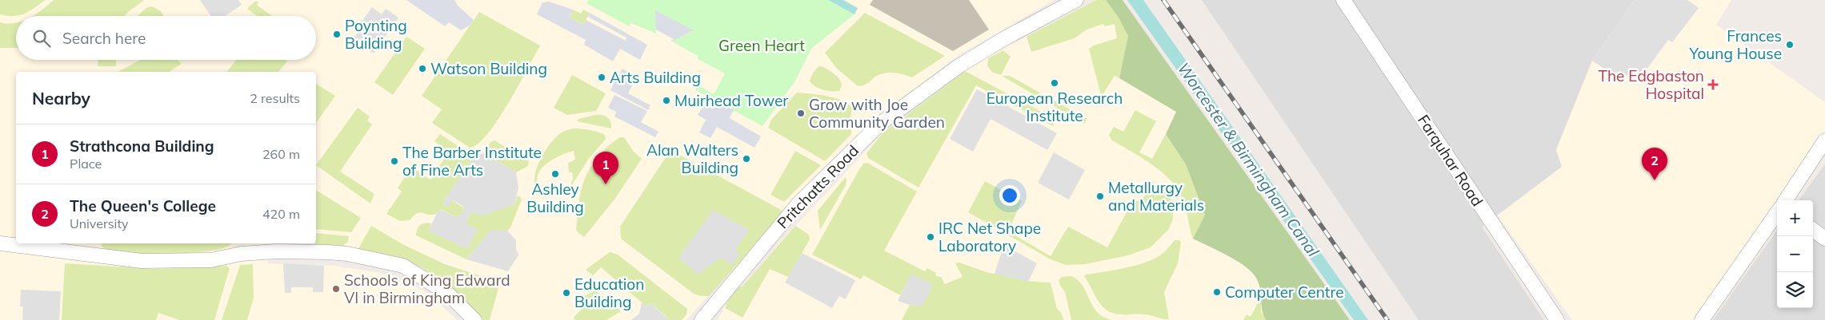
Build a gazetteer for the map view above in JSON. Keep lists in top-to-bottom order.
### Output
{
  "streets": {
    "street": ["Farquhar Road", "Pritchatts Road"]
  },
  "water": ["Worcester & Birmingham Canal"],
  "parks": ["Green Heart"],
  "places": {
    "other": [
      "Poynting Building",
      "Frances Young House",
      "Watson Building",
      "Arts Building",
      "European Research Institute",
      "Muirhead Tower",
      "Grow with Joe Community Garden",
      "Alan Walters Building",
      "The Barber Institute of Fine Arts",
      "Ashley Building",
      "Metallurgy and Materials",
      "IRC Net Shape Laboratory",
      "Schools of King Edward VI in Birmingham",
      "Computer Centre",
      "Education Building"
    ],
    "health": ["The Edgbaston Hospital"]
  },
  "page": {
    "search": "Search here",
    "heading": ["Nearby", "2 results"],
    "list": [
      {
        "mark": "1",
        "name": "Strathcona Building",
        "note": "Place",
        "value": "260 m"
      },
      {
        "mark": "2",
        "name": "The Queen's College",
        "note": "University",
        "value": "420 m"
      }
    ],
    "pins": ["2", "1"],
    "map_buttons": ["+", "−"]
  }
}
